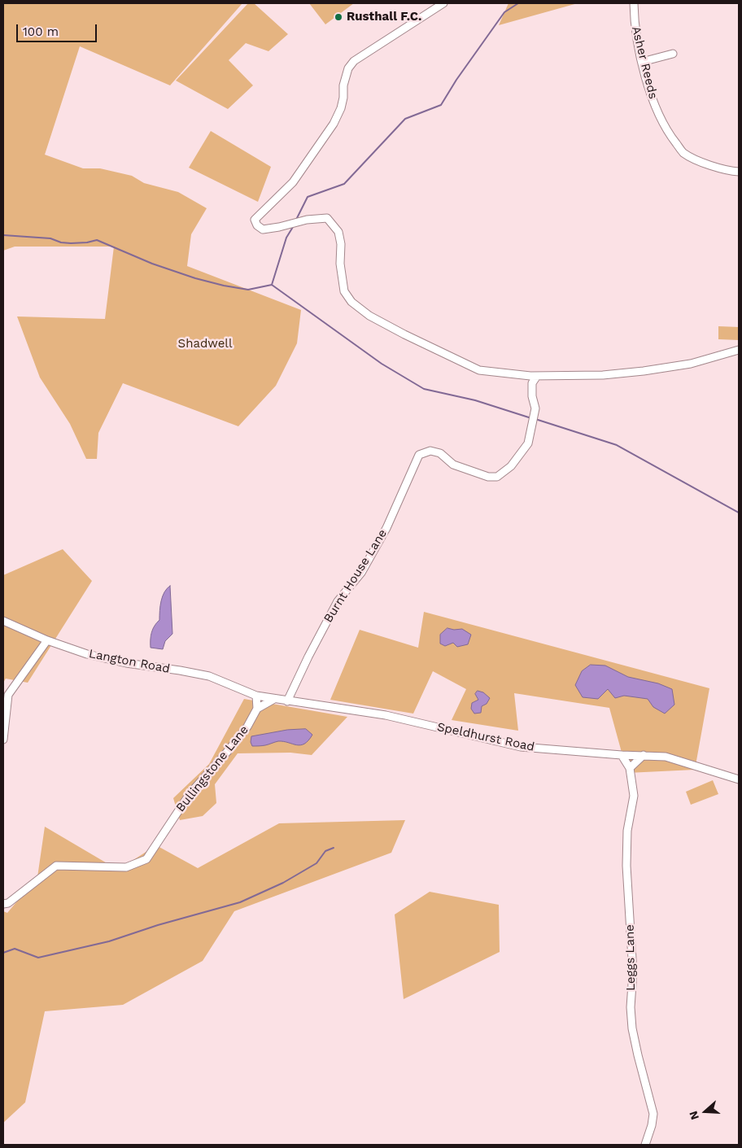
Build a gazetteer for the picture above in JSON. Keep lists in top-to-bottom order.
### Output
{
  "streets": {
    "street": [
      "Asher Reeds",
      "Burnt House Lane",
      "Langton Road",
      "Speldhurst Road",
      "Bullingstone Lane",
      "Leggs Lane"
    ]
  },
  "crossings": [
    ["Burnt House Lane", "Speldhurst Road"],
    ["Langton Road", "Speldhurst Road"],
    ["Speldhurst Road", "Leggs Lane"]
  ],
  "parks": ["Shadwell"],
  "places": ["Rusthall F.C."],
  "scale_bar": "100 m",
  "north": "left"
}
